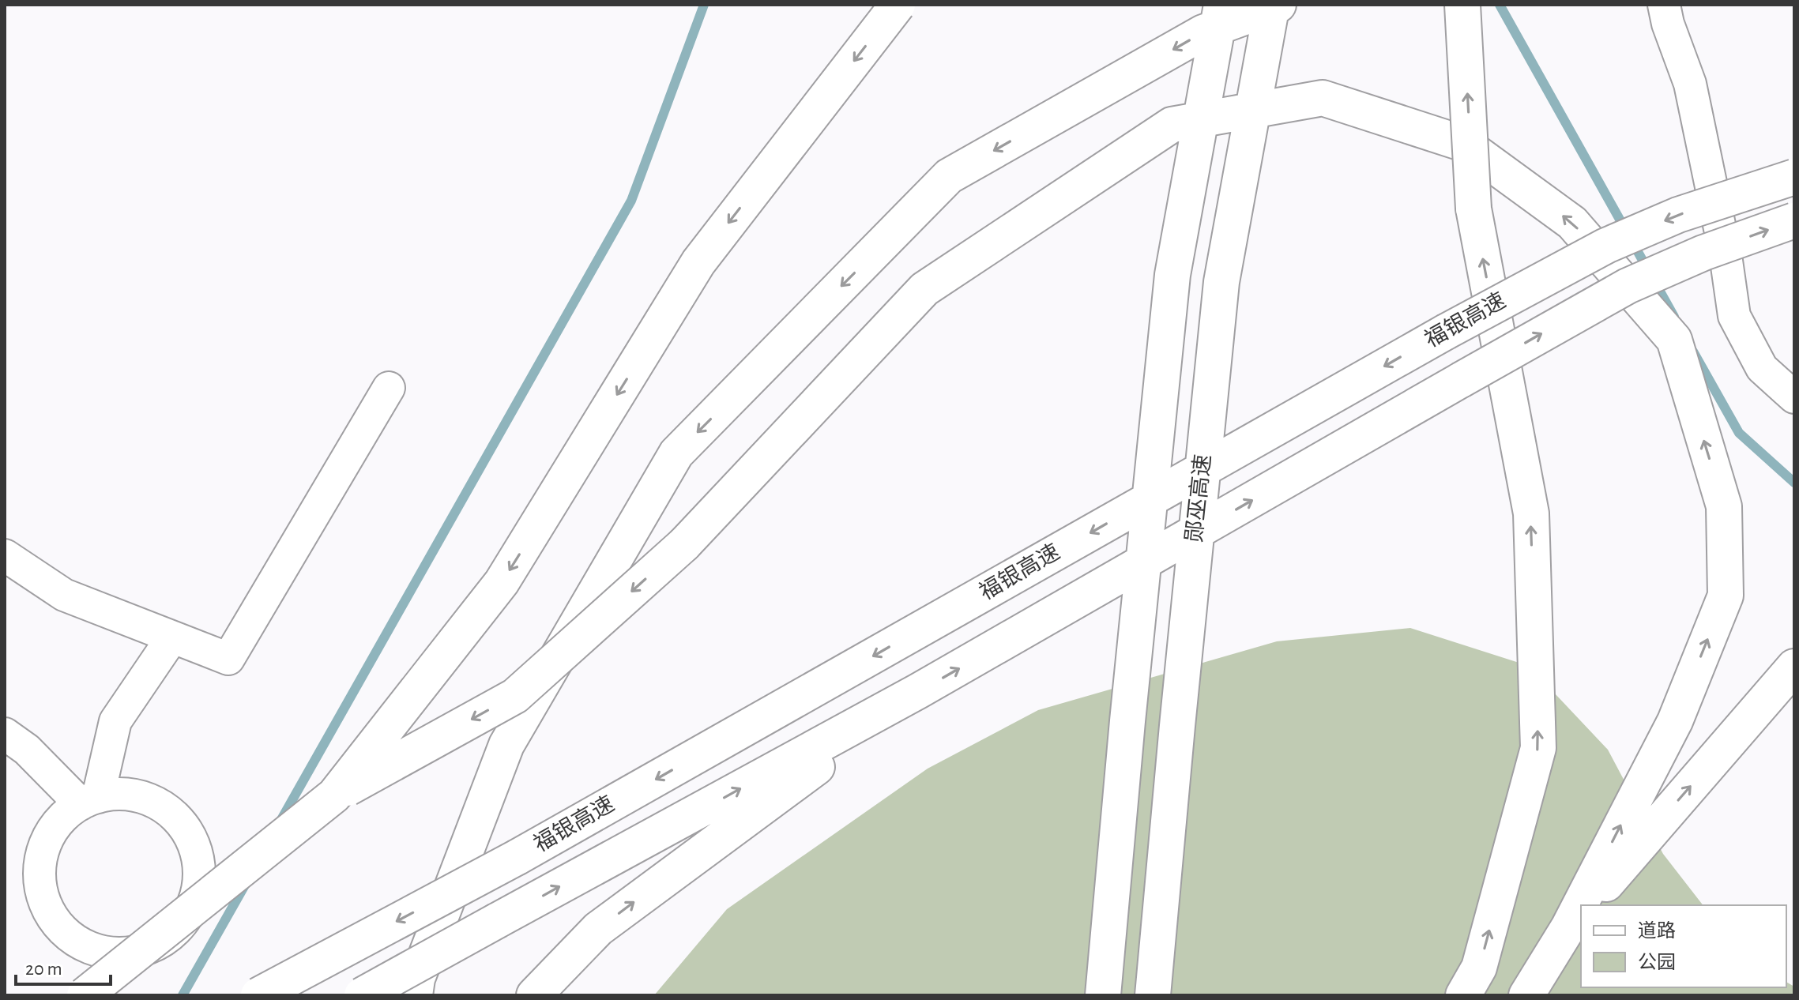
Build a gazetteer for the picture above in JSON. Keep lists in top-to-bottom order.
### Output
{
  "streets": {
    "highway": ["福银高速", "郧巫高速"]
  },
  "legend": ["道路", "公园"],
  "scale_bar": "20 m"
}
